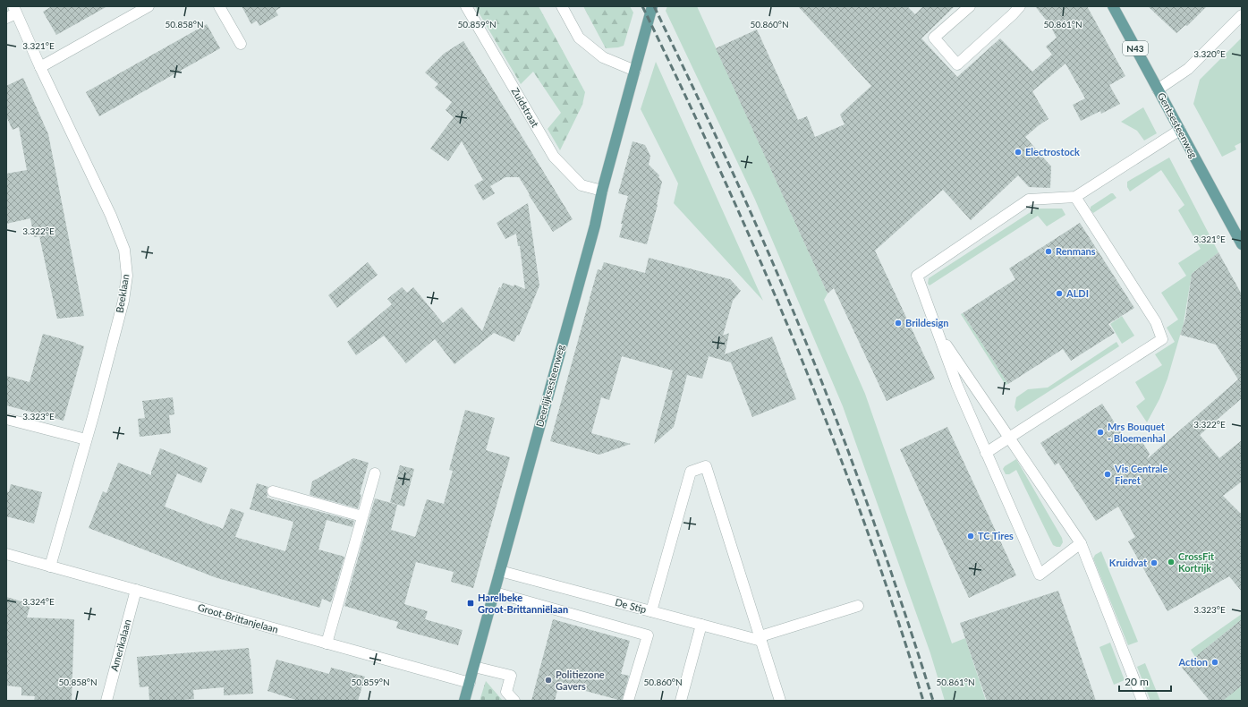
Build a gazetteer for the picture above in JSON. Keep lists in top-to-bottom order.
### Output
{
  "streets": {
    "main road": ["N43", "Gentsesteenweg", "Deerlijksesteenweg"],
    "street": [
      "Zuidstraat",
      "Beeklaan",
      "De Stip",
      "Groot-Brittanjelaan",
      "Amerikalaan"
    ]
  },
  "crossings": [
    ["Zuidstraat", "Deerlijksesteenweg"],
    ["Beeklaan", "Groot-Brittanjelaan"],
    ["Deerlijksesteenweg", "De Stip"],
    ["Deerlijksesteenweg", "Groot-Brittanjelaan"],
    ["Groot-Brittanjelaan", "Amerikalaan"]
  ],
  "places": {
    "other": [
      "Electrostock",
      "Renmans",
      "ALDI",
      "Brildesign",
      "Mrs Bouquet - Bloemenhal",
      "Vis Centrale Fieret",
      "TC Tires",
      "CrossFit Kortrijk",
      "Kruidvat",
      "Action",
      "Politiezone Gavers"
    ],
    "transit": ["Harelbeke Groot-Brittanniëlaan"]
  },
  "scale_bar": "20 m",
  "coordinates": [
    "50.858°N",
    "50.859°N",
    "50.860°N",
    "50.861°N",
    "3.321°E",
    "3.320°E",
    "3.322°E",
    "3.323°E",
    "3.324°E"
  ]
}
